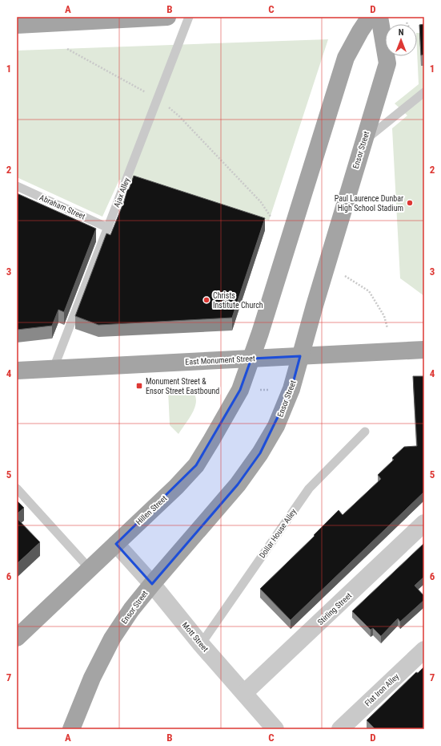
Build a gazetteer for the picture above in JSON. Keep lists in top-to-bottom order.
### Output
{
  "streets": {
    "main road": ["Ensor Street", "East Monument Street", "Hillen Street"],
    "street": ["Stirling Street", "Mott Street", "Flat Iron Alley"],
    "lane": ["Ajax Alley", "Abraham Street", "Dollar House Alley"]
  },
  "crossings": [
    ["Ensor Street", "East Monument Street"],
    ["Ensor Street", "Mott Street"],
    ["Ajax Alley", "Abraham Street"],
    ["Ajax Alley", "East Monument Street"],
    ["East Monument Street", "Hillen Street"],
    ["Hillen Street", "Mott Street"],
    ["Dollar House Alley", "Mott Street"],
    ["Stirling Street", "Mott Street"]
  ],
  "places": {
    "other": ["Paul Laurence Dunbar High School Stadium", "Christs Institute Church"],
    "transit": ["Monument Street & Ensor Street Eastbound"]
  },
  "north": "top",
  "grid": {
    "columns": [
      "A",
      "B",
      "C",
      "D"
    ],
    "rows": [
      "1",
      "2",
      "3",
      "4",
      "5",
      "6",
      "7"
    ]
  }
}
